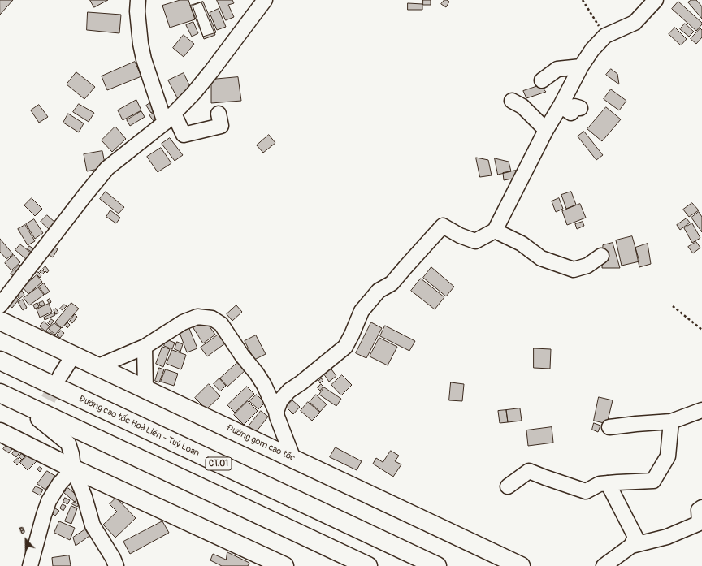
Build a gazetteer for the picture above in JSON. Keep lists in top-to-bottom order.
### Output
{
  "streets": {
    "main road": ["Đường cao tốc Hoà Liên - Tuý Loan", "Đường gom cao tốc", "CT.01"]
  },
  "north": "top"
}
